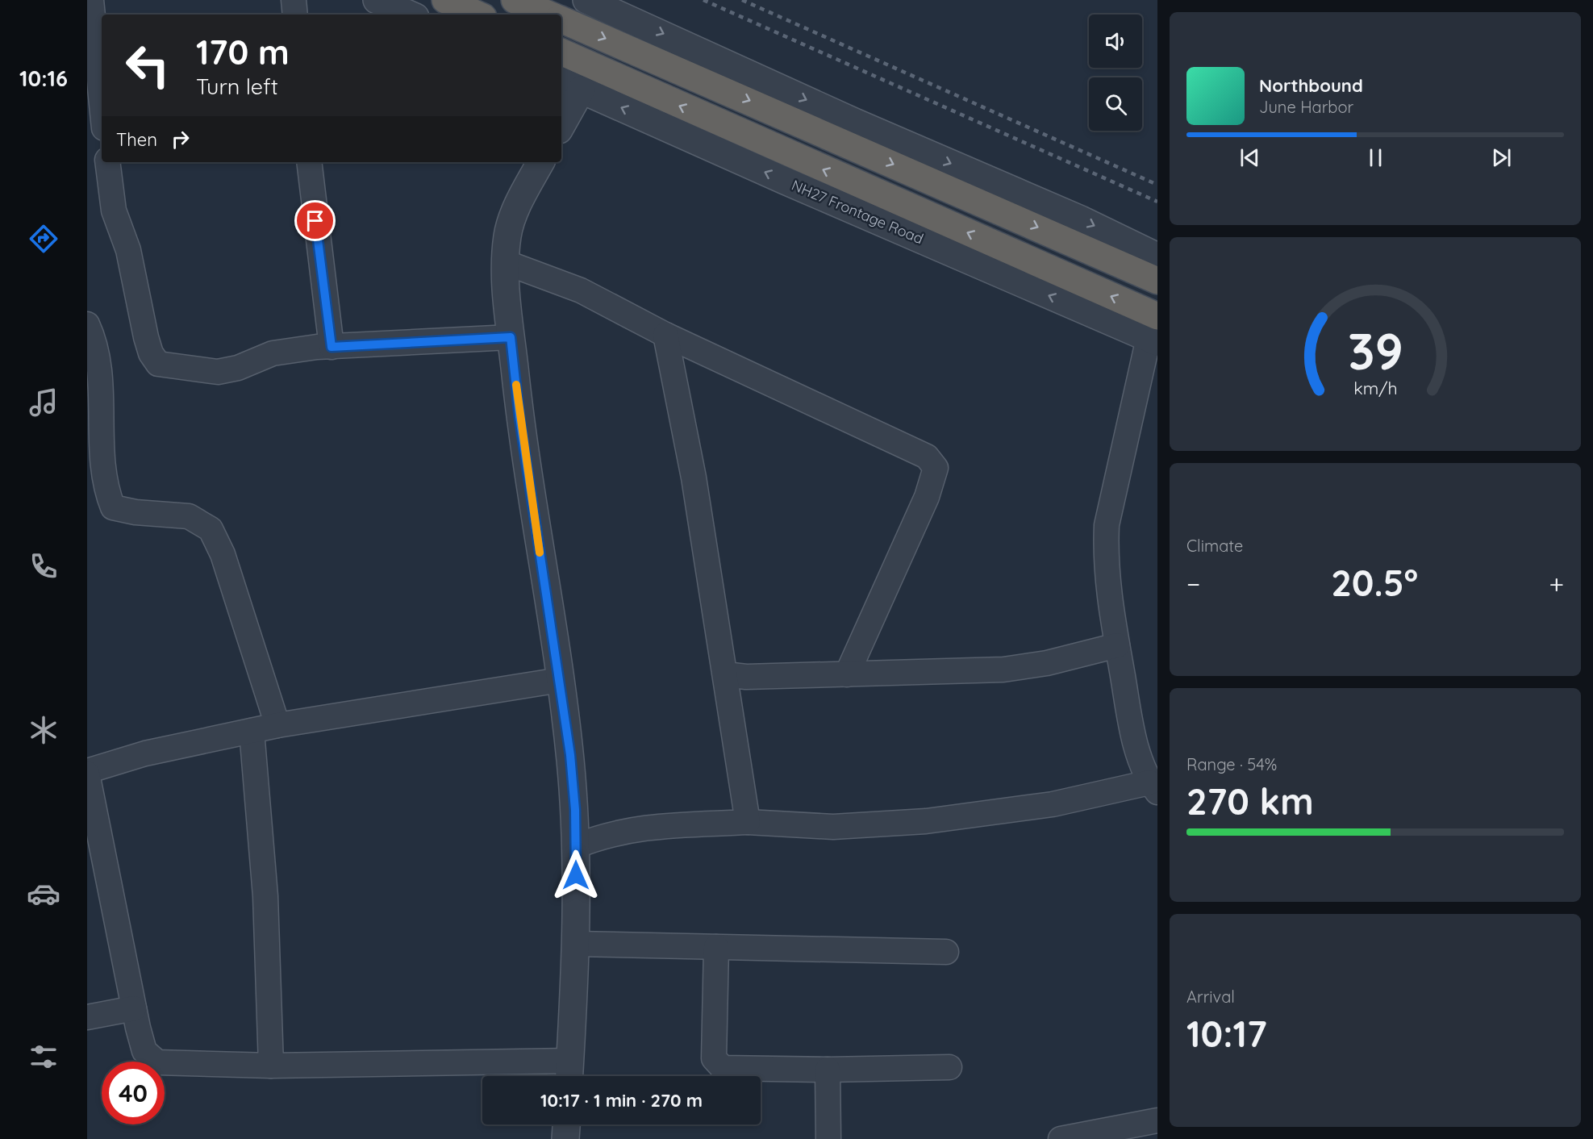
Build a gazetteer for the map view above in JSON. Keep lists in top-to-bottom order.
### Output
{
  "streets": {
    "street": ["NH27 Frontage Road"]
  },
  "page": {
    "tabs": "10:16",
    "turn": ["170 m", "Turn left"],
    "song": ["Northbound", "June Harbor"],
    "then": "Then",
    "tile": [
      "Climate",
      ["Range · 54%", "270 km"],
      ["Arrival", "10:17"]
    ],
    "heat": ["−", "20.5°", "+"],
    "limit": "40",
    "trip": "10:17 · 1 min · 270 m",
    "gauge": ["39", "km/h"]
  }
}
